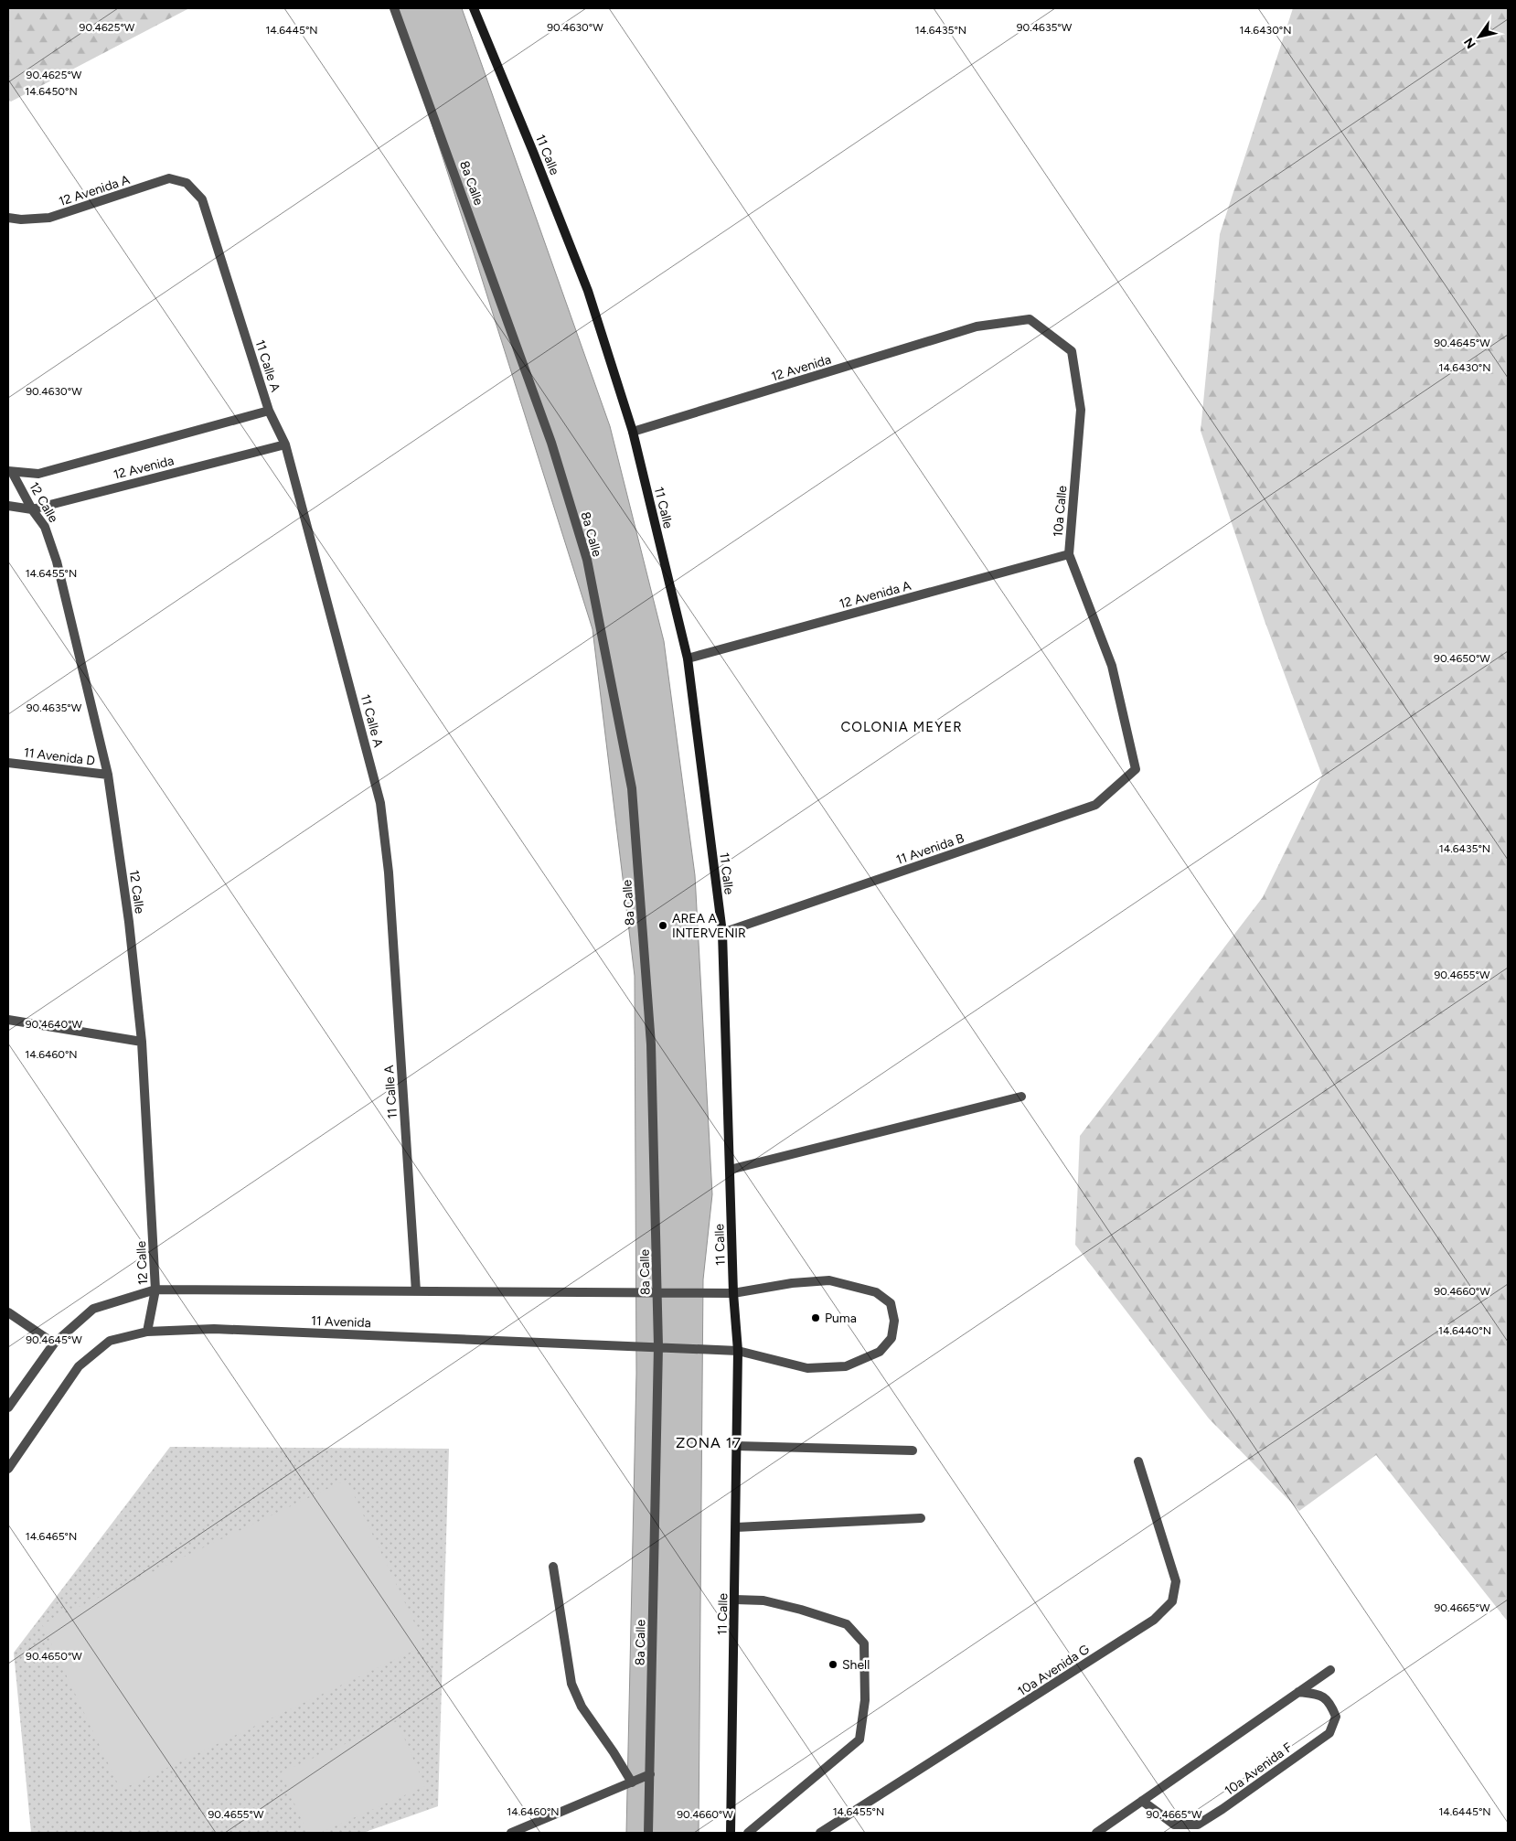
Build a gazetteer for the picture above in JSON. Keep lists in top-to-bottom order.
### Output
{
  "streets": {
    "street": [
      "11 Calle",
      "8a Calle",
      "12 Avenida A",
      "11 Calle A",
      "12 Avenida",
      "12 Calle",
      "10a Calle",
      "11 Avenida D",
      "11 Avenida B",
      "11 Avenida",
      "10a Avenida G",
      "10a Avenida F"
    ]
  },
  "crossings": [
    ["11 Calle", "12 Avenida A"],
    ["11 Calle", "12 Avenida"],
    ["11 Calle", "11 Avenida B"],
    ["11 Calle", "11 Avenida"],
    ["8a Calle", "11 Avenida"],
    ["12 Avenida A", "11 Calle A"],
    ["12 Avenida A", "10a Calle"],
    ["11 Calle A", "12 Avenida"],
    ["12 Avenida", "12 Calle"],
    ["12 Avenida", "10a Calle"],
    ["12 Calle", "11 Avenida D"],
    ["12 Calle", "11 Avenida"],
    ["10a Calle", "11 Avenida B"]
  ],
  "districts": ["COLONIA MEYER", "ZONA 17"],
  "places": ["AREA A INTERVENIR", "Puma", "Shell"],
  "north": "bottom left",
  "coordinates": [
    "90.4625°W",
    "90.4630°W",
    "90.4635°W",
    "14.6445°N",
    "14.6435°N",
    "14.6430°N",
    "14.6450°N",
    "90.4645°W",
    "14.6455°N",
    "90.4650°W",
    "90.4655°W",
    "90.4640°W",
    "14.6460°N",
    "90.4660°W",
    "14.6440°N",
    "14.6465°N",
    "90.4665°W"
  ]
}
